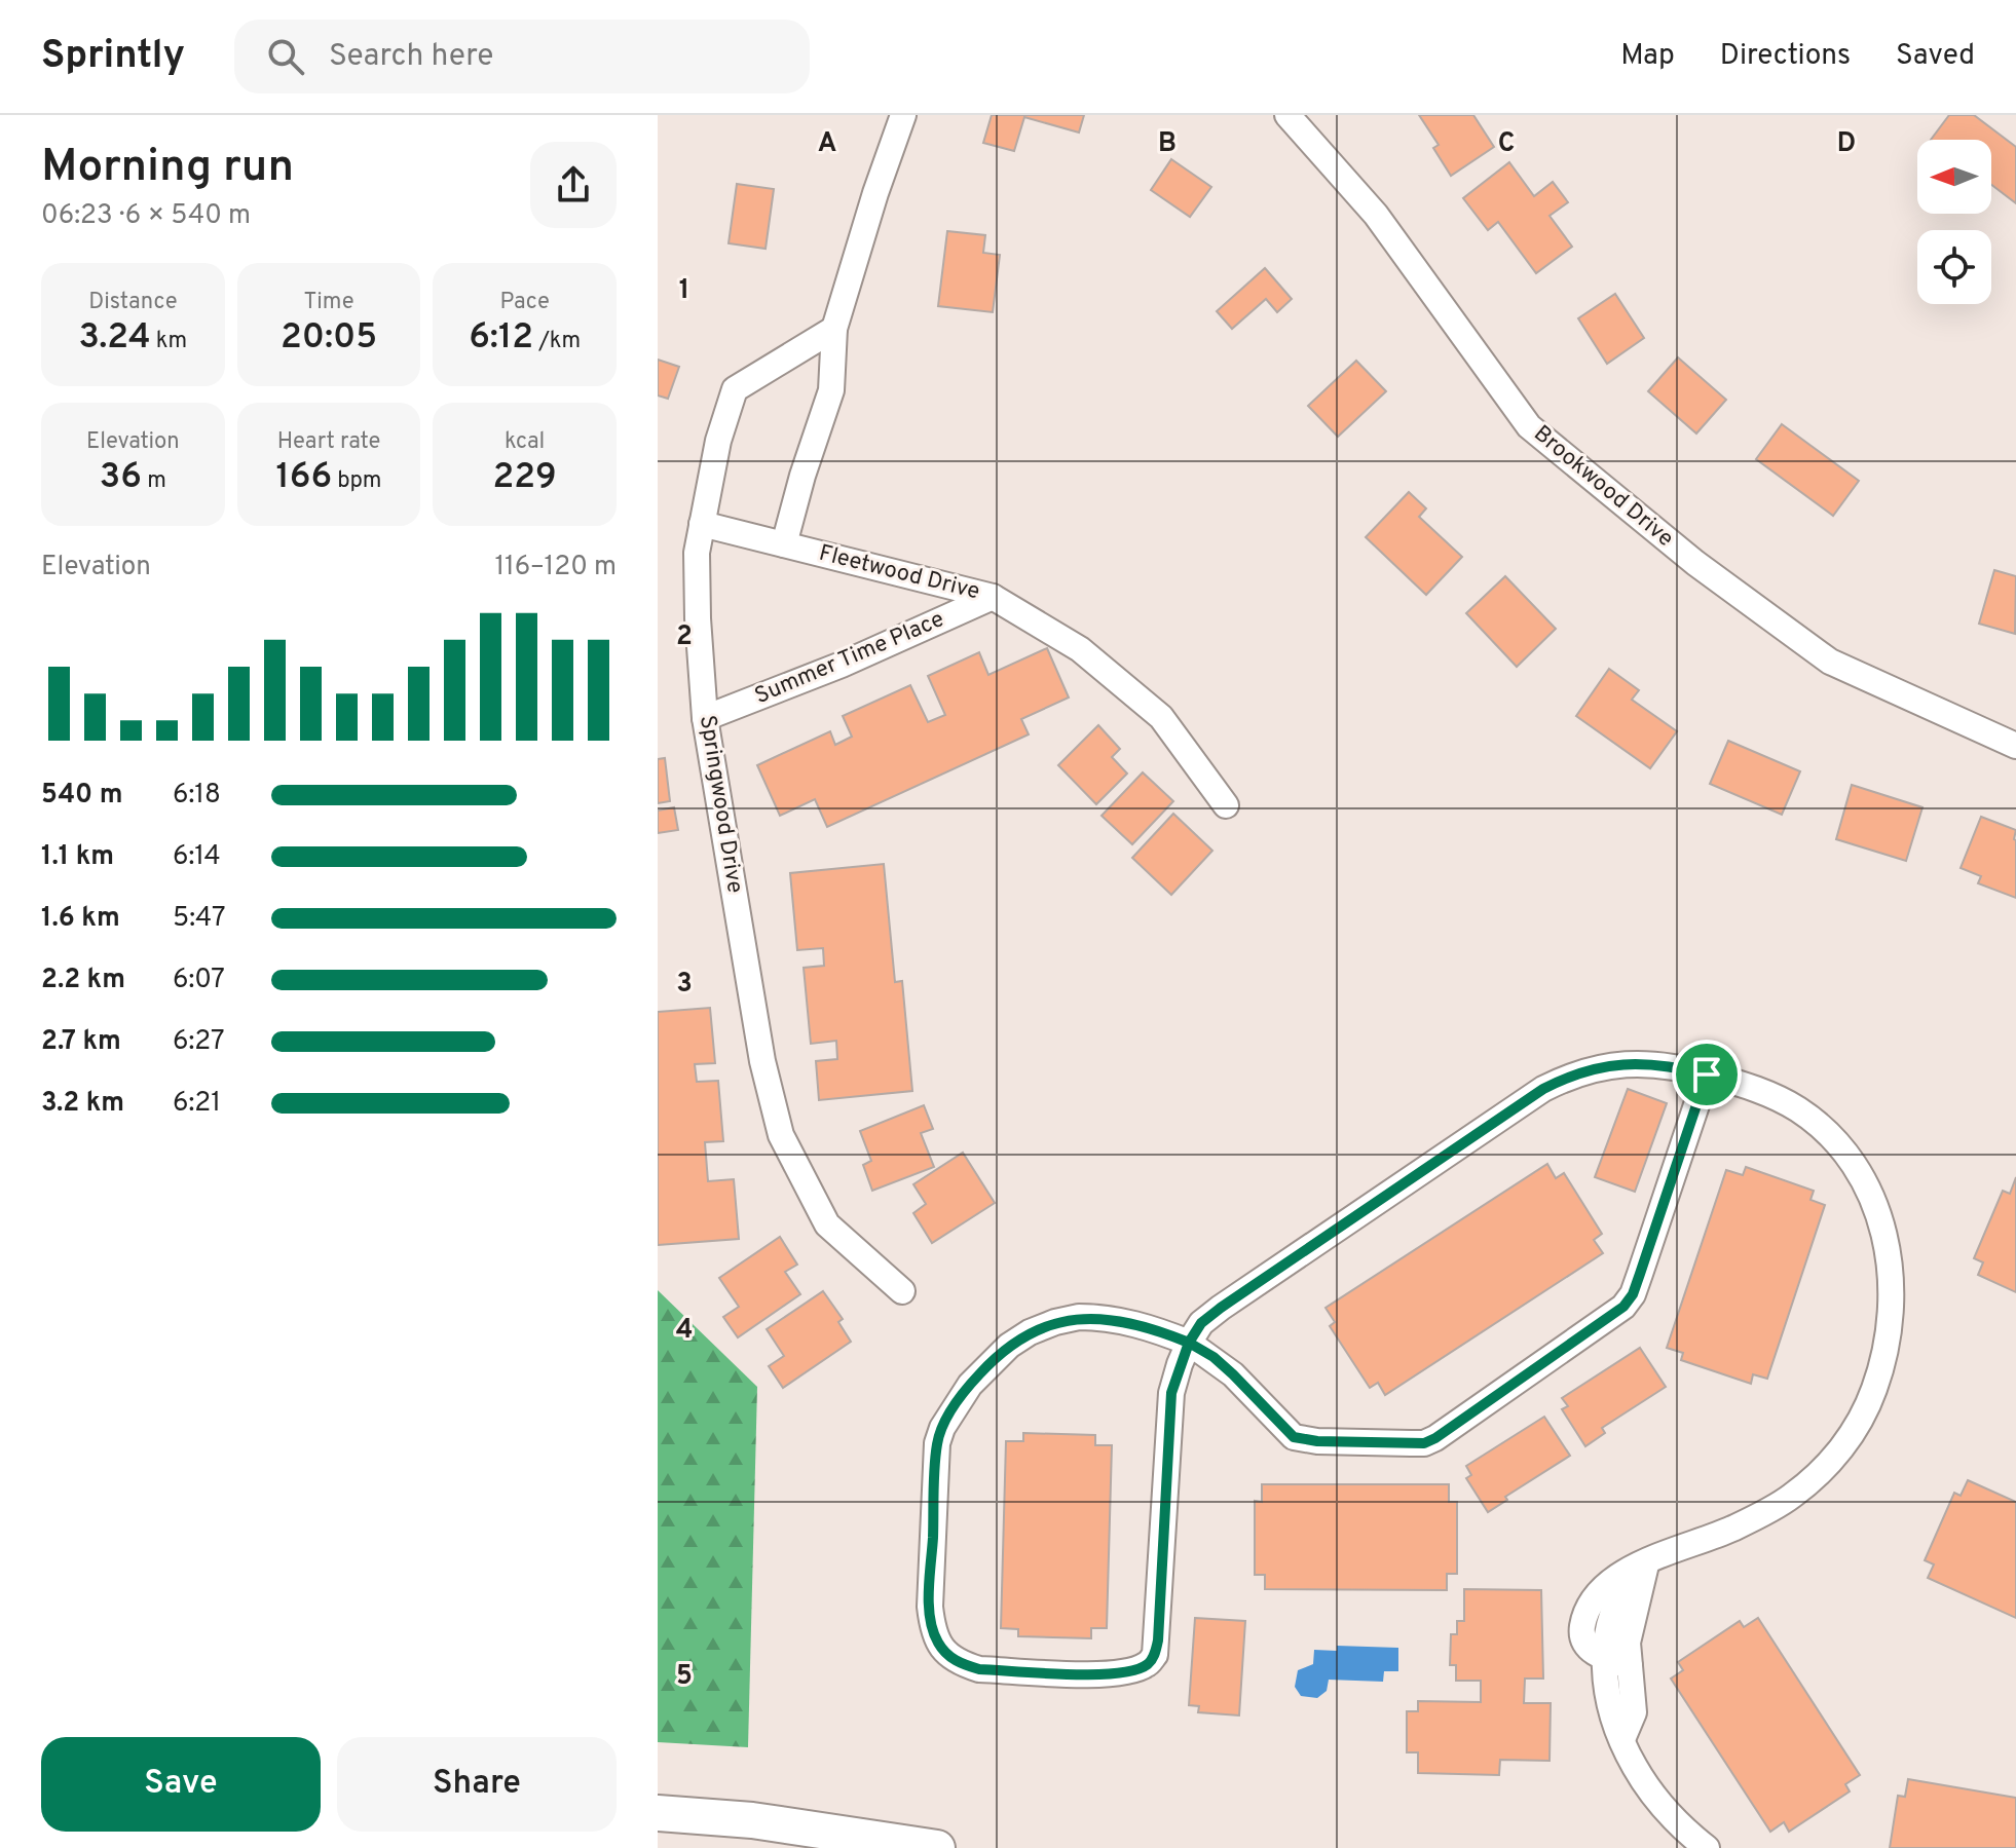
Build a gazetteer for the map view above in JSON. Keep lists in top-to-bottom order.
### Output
{
  "streets": {
    "street": [
      "Brookwood Drive",
      "Fleetwood Drive",
      "Summer Time Place",
      "Springwood Drive"
    ]
  },
  "crossings": [
    ["Fleetwood Drive", "Summer Time Place"],
    ["Fleetwood Drive", "Springwood Drive"],
    ["Summer Time Place", "Springwood Drive"]
  ],
  "north": "left",
  "page": {
    "header": "Sprintly",
    "search": "Search here",
    "nav": ["Map", "Directions", "Saved"],
    "heading": ["Morning run", "06:23 · 6 × 540 m"],
    "stats": [
      ["Distance", "3.24 km"],
      ["Time", "20:05"],
      ["Pace", "6:12 /km"],
      ["Elevation", "36 m"],
      ["Heart rate", "166 bpm"],
      ["kcal", "229"]
    ],
    "chart": ["Elevation", "116–120 m"],
    "list": [
      {
        "name": "540 m",
        "note": "6:18"
      },
      {
        "name": "1.1 km",
        "note": "6:14"
      },
      {
        "name": "1.6 km",
        "note": "5:47"
      },
      {
        "name": "2.2 km",
        "note": "6:07"
      },
      {
        "name": "2.7 km",
        "note": "6:27"
      },
      {
        "name": "3.2 km",
        "note": "6:21"
      }
    ],
    "buttons": ["Save", "Share"]
  },
  "grid": {
    "columns": [
      "A",
      "B",
      "C",
      "D"
    ],
    "rows": [
      "1",
      "2",
      "3",
      "4",
      "5"
    ]
  }
}
